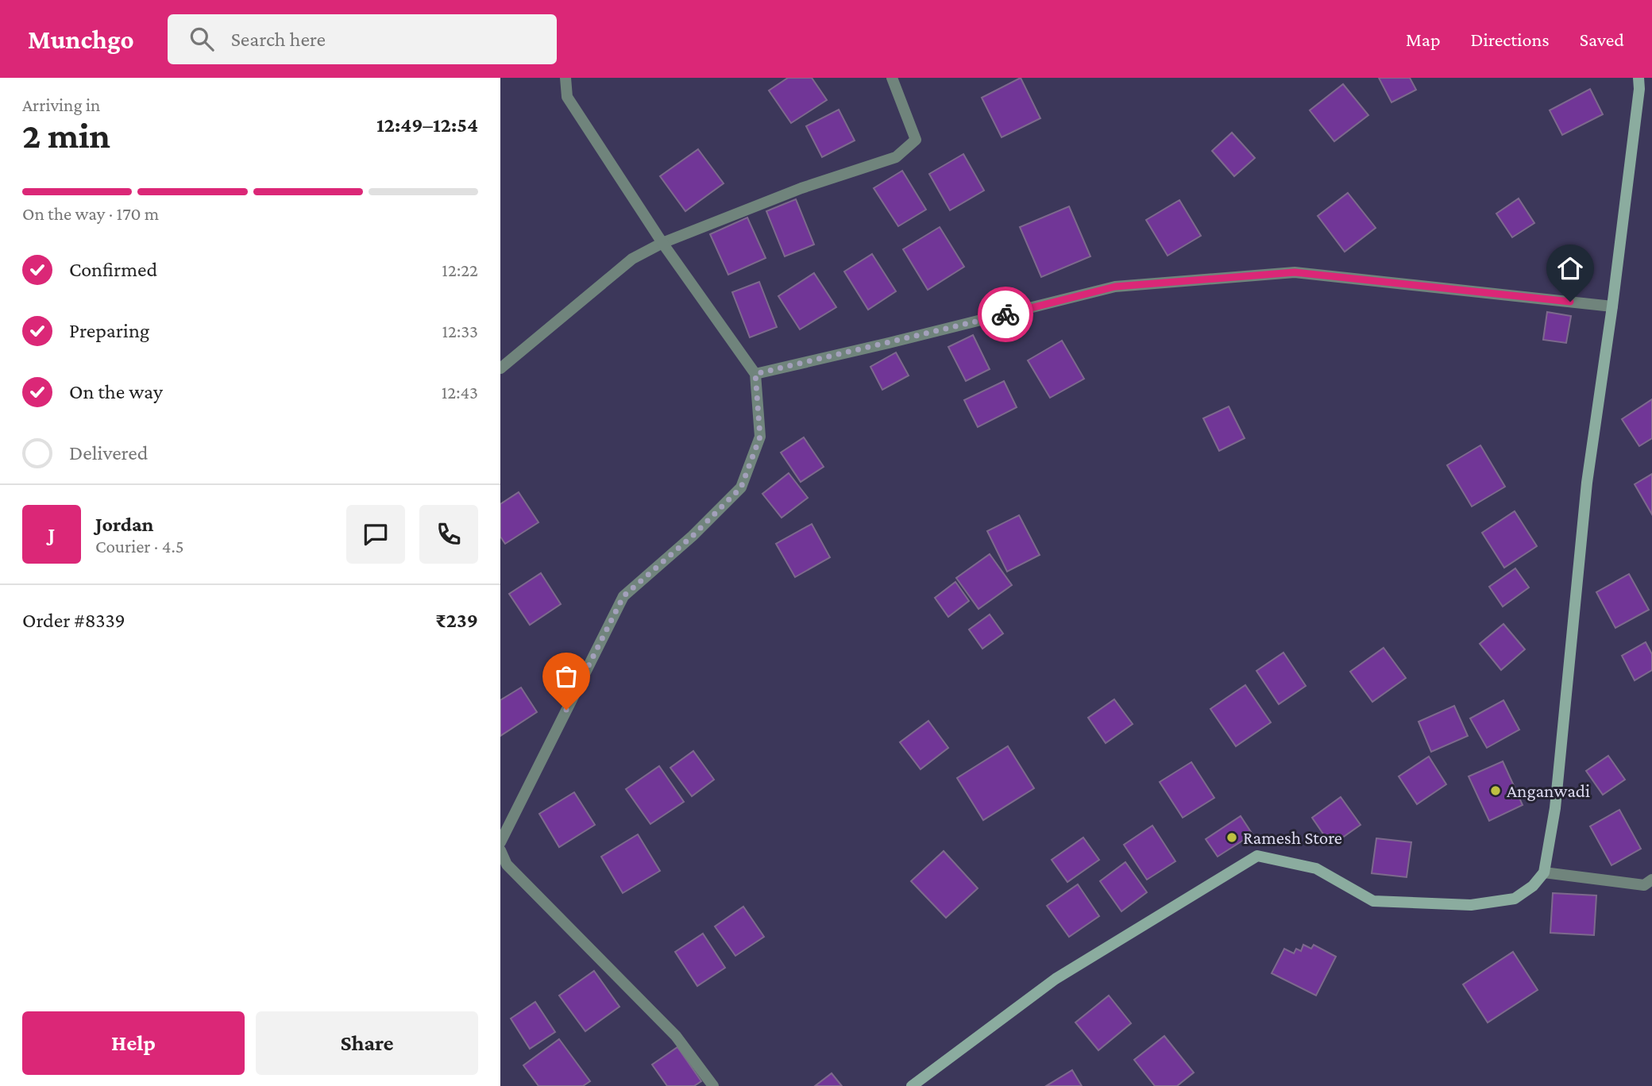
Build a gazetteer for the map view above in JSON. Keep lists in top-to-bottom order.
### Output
{
  "places": ["Anganwadi", "Ramesh Store"],
  "page": {
    "header": "Munchgo",
    "search": "Search here",
    "nav": ["Map", "Directions", "Saved"],
    "heading": ["2 min", "Arriving in", "12:49–12:54"],
    "panel": [
      "Jordan",
      "Courier · 4.5",
      "Order #8339",
      "₹239"
    ],
    "bar": "On the way · 170 m",
    "list": [
      ["Confirmed", "12:22"],
      ["Preparing", "12:33"],
      ["On the way", "12:43"],
      "Delivered"
    ],
    "round": "J",
    "buttons": ["Help", "Share"]
  }
}
